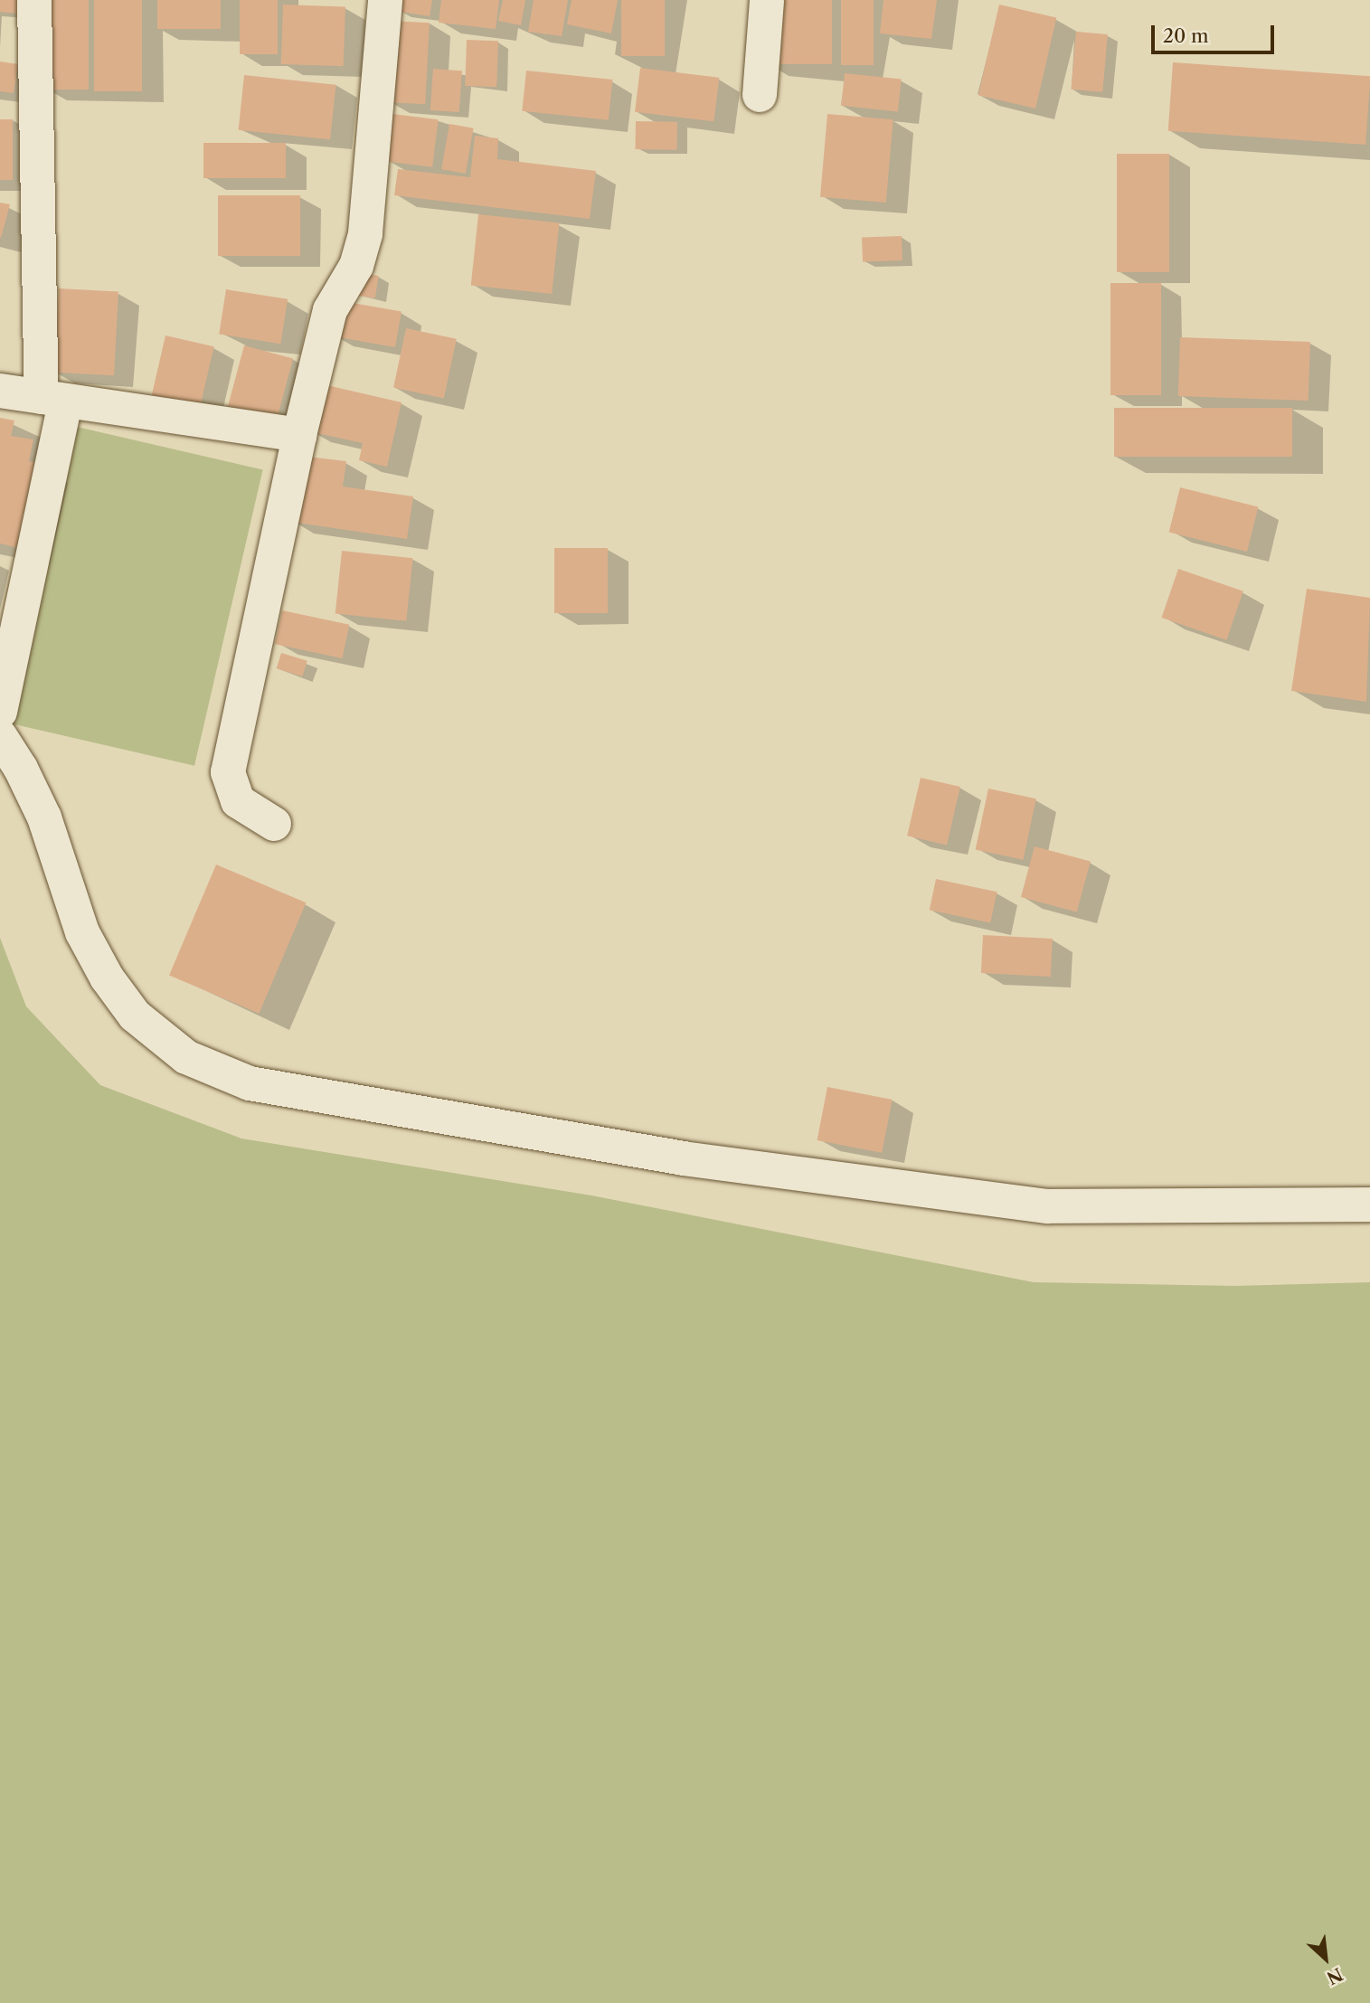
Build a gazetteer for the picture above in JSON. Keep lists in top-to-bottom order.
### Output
{
  "scale_bar": "20 m",
  "north": "bottom right"
}
